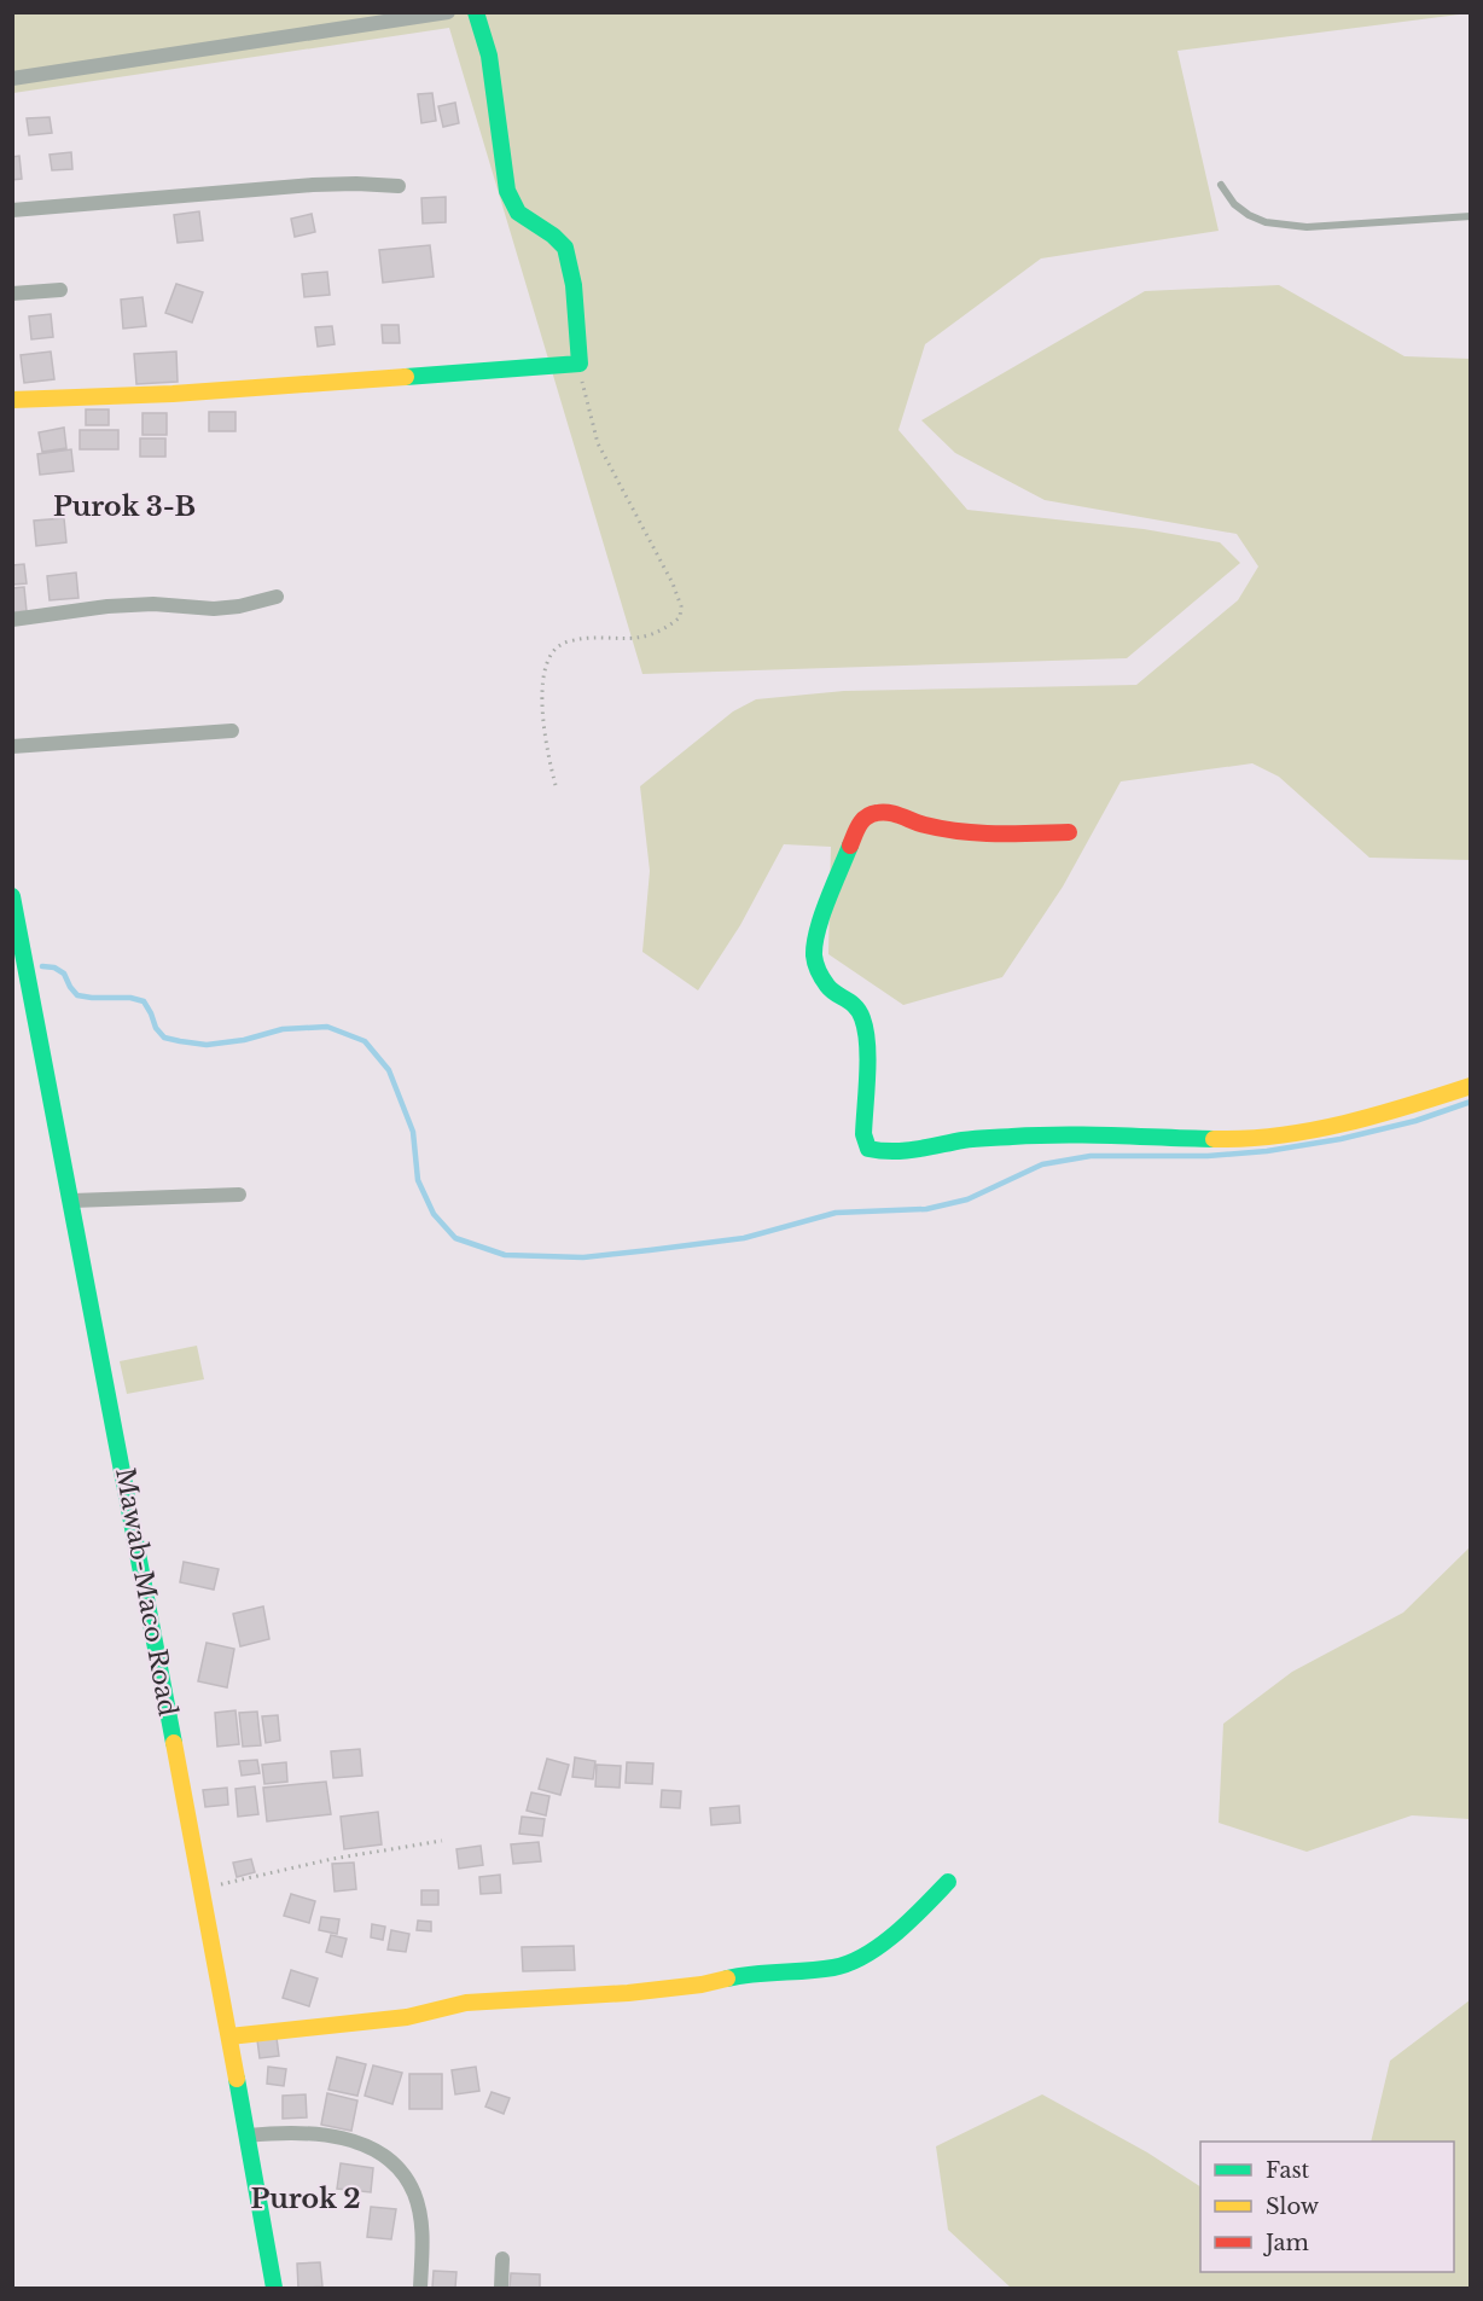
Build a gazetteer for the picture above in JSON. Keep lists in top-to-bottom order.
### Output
{
  "streets": {
    "street": ["Mawab-Maco Road"]
  },
  "districts": ["Purok 3-B", "Purok 2"],
  "legend": ["Fast", "Slow", "Jam"]
}
